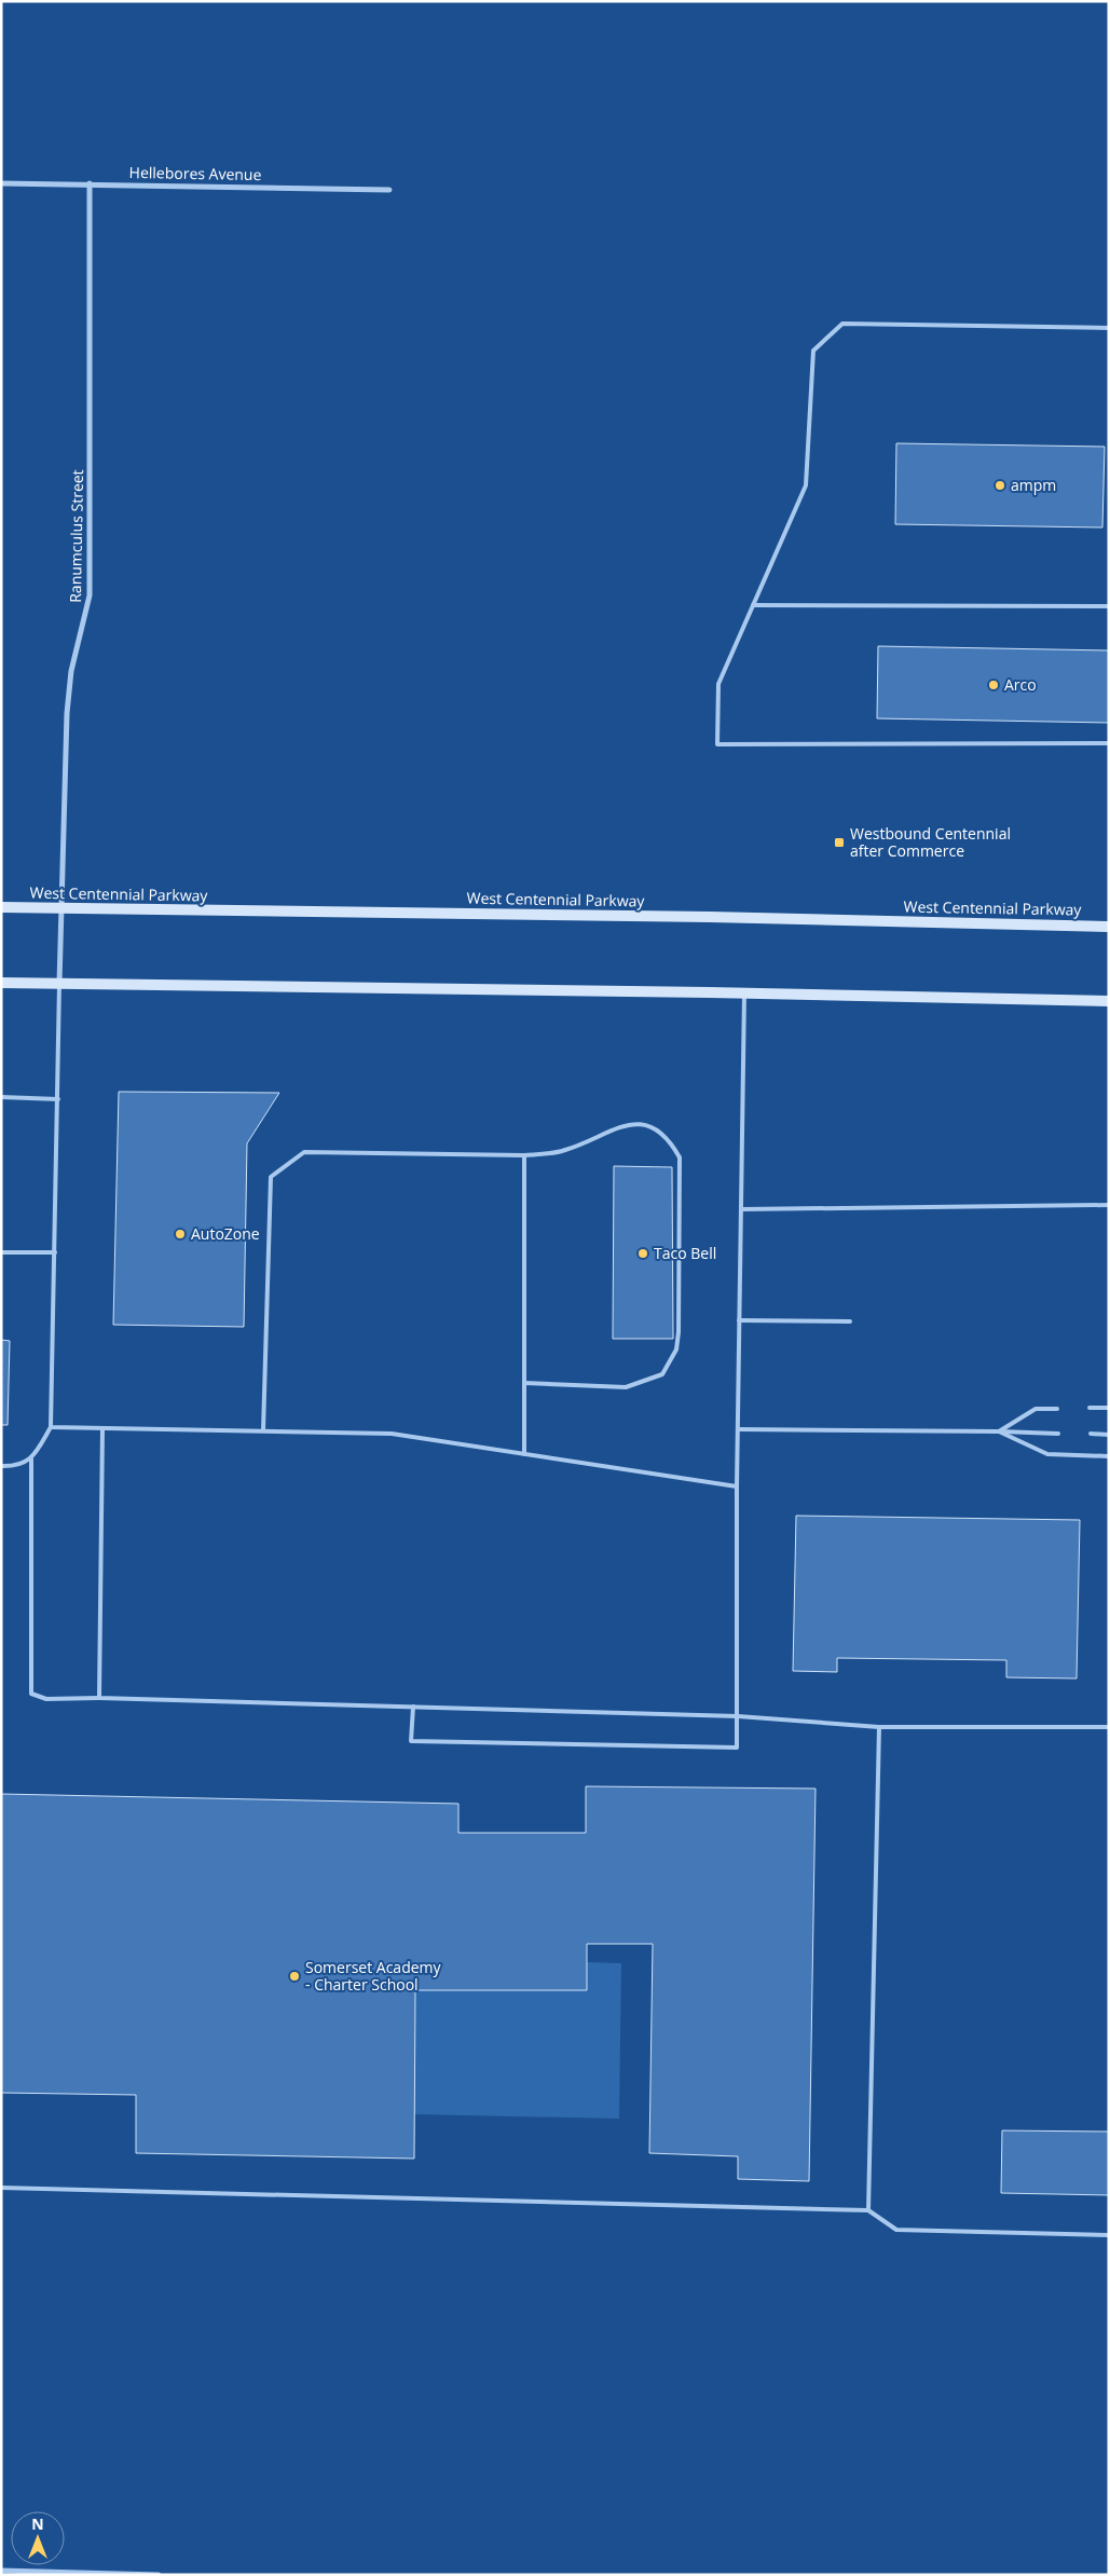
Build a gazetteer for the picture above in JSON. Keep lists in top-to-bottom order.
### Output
{
  "streets": {
    "main road": ["West Centennial Parkway"],
    "street": ["Hellebores Avenue", "Ranumculus Street"]
  },
  "crossings": [
    ["Hellebores Avenue", "Ranumculus Street"],
    ["Ranumculus Street", "West Centennial Parkway"]
  ],
  "places": {
    "other": [
      "ampm",
      "Arco",
      "AutoZone",
      "Taco Bell",
      "Somerset Academy - Charter School"
    ],
    "transit": ["Westbound Centennial after Commerce"]
  },
  "north": "top"
}
